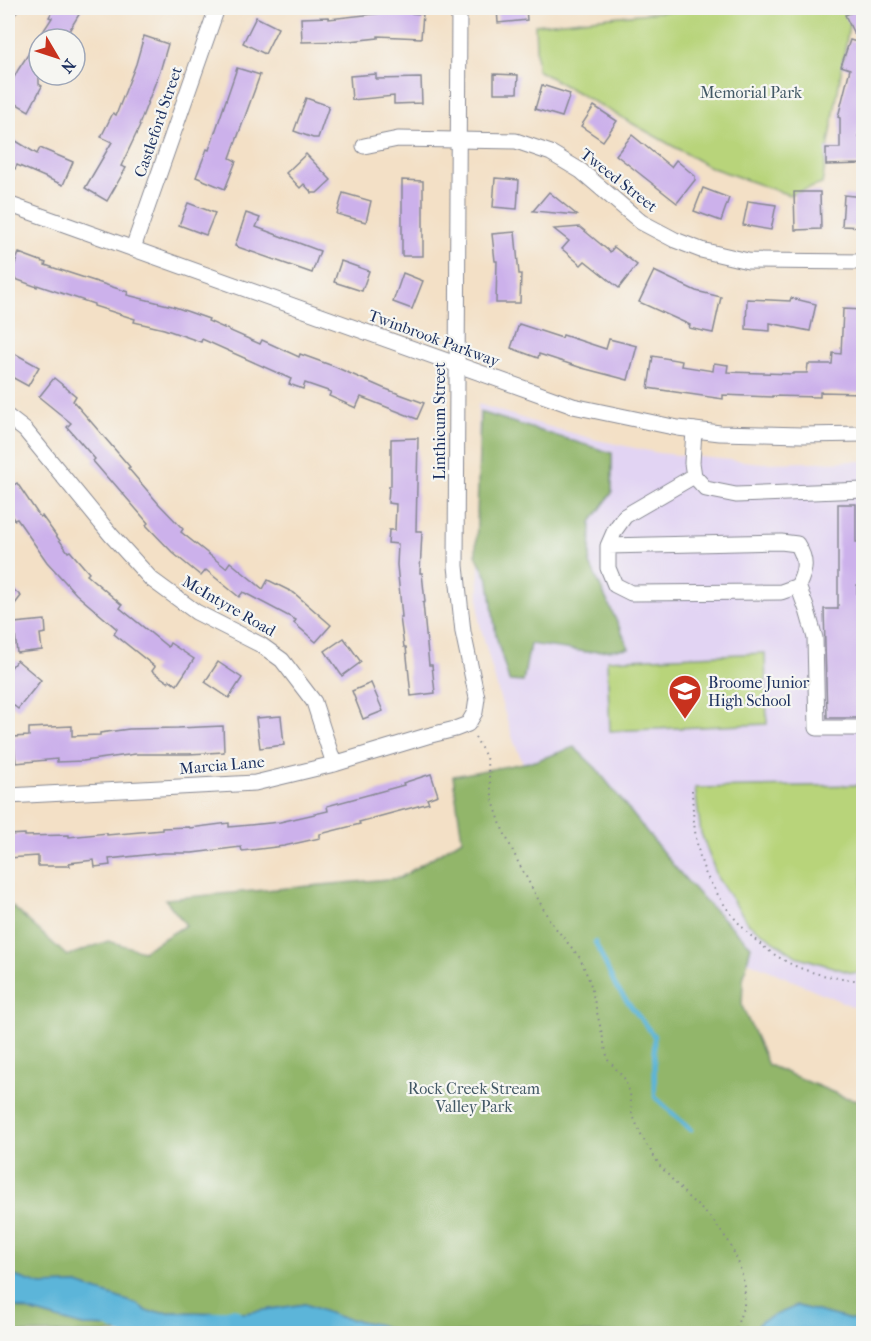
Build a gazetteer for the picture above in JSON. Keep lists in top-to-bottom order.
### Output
{
  "streets": {
    "street": [
      "Castleford Street",
      "Tweed Street",
      "Twinbrook Parkway",
      "Linthicum Street",
      "McIntyre Road",
      "Marcia Lane"
    ]
  },
  "crossings": [
    ["Castleford Street", "Twinbrook Parkway"],
    ["Tweed Street", "Linthicum Street"],
    ["Twinbrook Parkway", "Linthicum Street"],
    ["Linthicum Street", "Marcia Lane"],
    ["McIntyre Road", "Marcia Lane"]
  ],
  "parks": ["Memorial Park", "Rock Creek Stream Valley Park"],
  "places": {
    "school or university": ["Broome Junior High School"]
  },
  "north": "bottom right"
}
